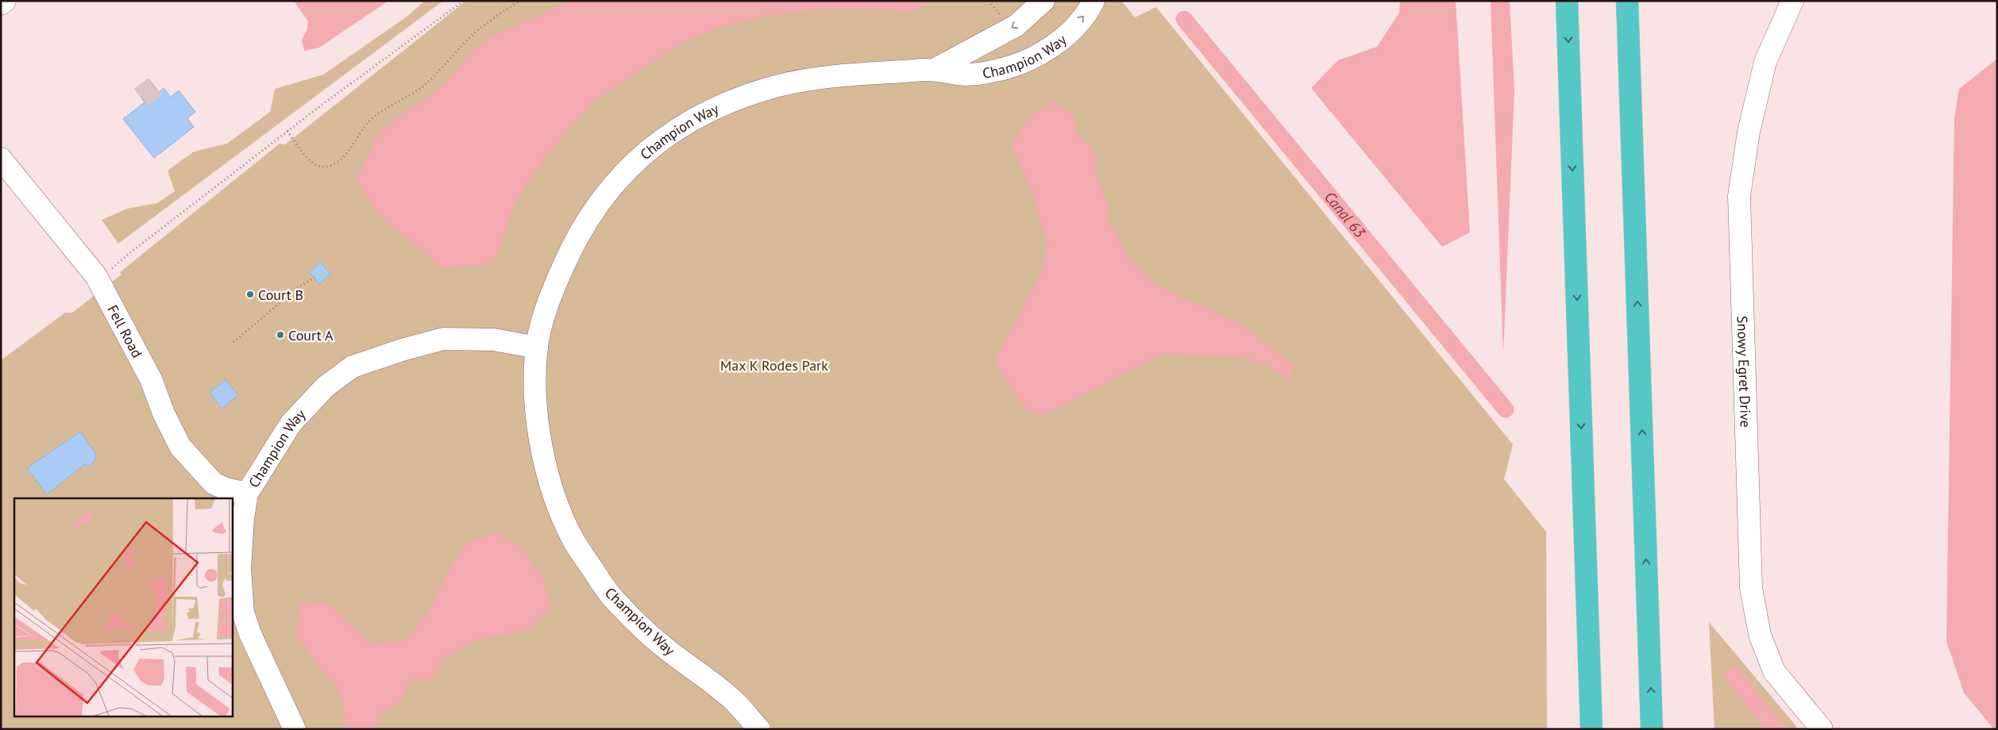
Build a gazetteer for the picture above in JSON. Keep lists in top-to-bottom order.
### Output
{
  "streets": {
    "street": ["Champion Way", "Fell Road", "Snowy Egret Drive"]
  },
  "crossings": [
    ["Champion Way", "Fell Road"]
  ],
  "water": ["Canal 63"],
  "parks": ["Max K Rodes Park"],
  "places": ["Court B", "Court A"]
}
